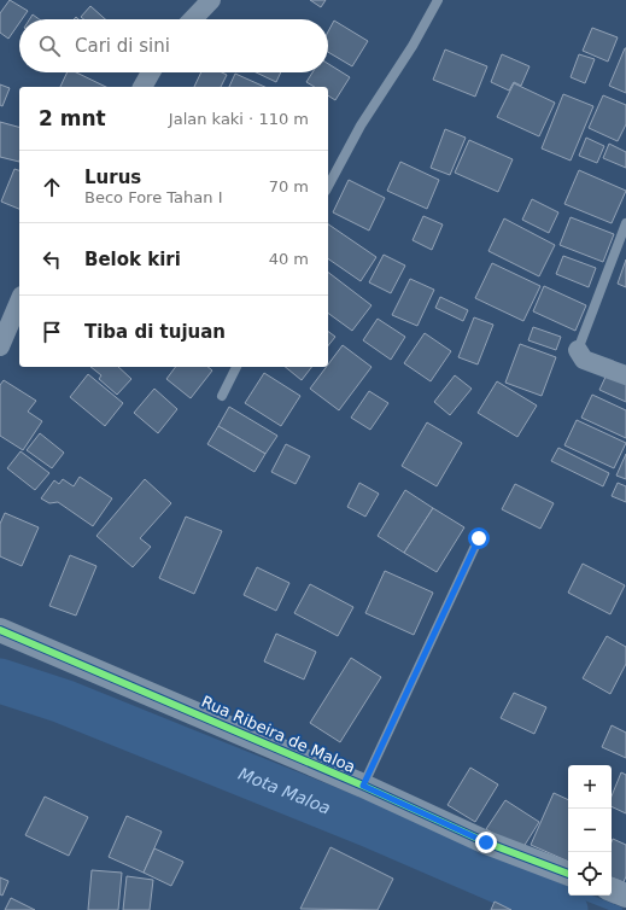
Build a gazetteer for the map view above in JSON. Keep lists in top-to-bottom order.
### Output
{
  "streets": {
    "street": ["Rua Ribeira de Maloa"]
  },
  "water": ["Mota Maloa"],
  "page": {
    "search": "Cari di sini",
    "heading": ["2 mnt", "Jalan kaki · 110 m"],
    "list": [
      ["Lurus", "Beco Fore Tahan I", "70 m"],
      ["Belok kiri", "40 m"],
      "Tiba di tujuan"
    ],
    "map_buttons": ["+", "−"]
  }
}
